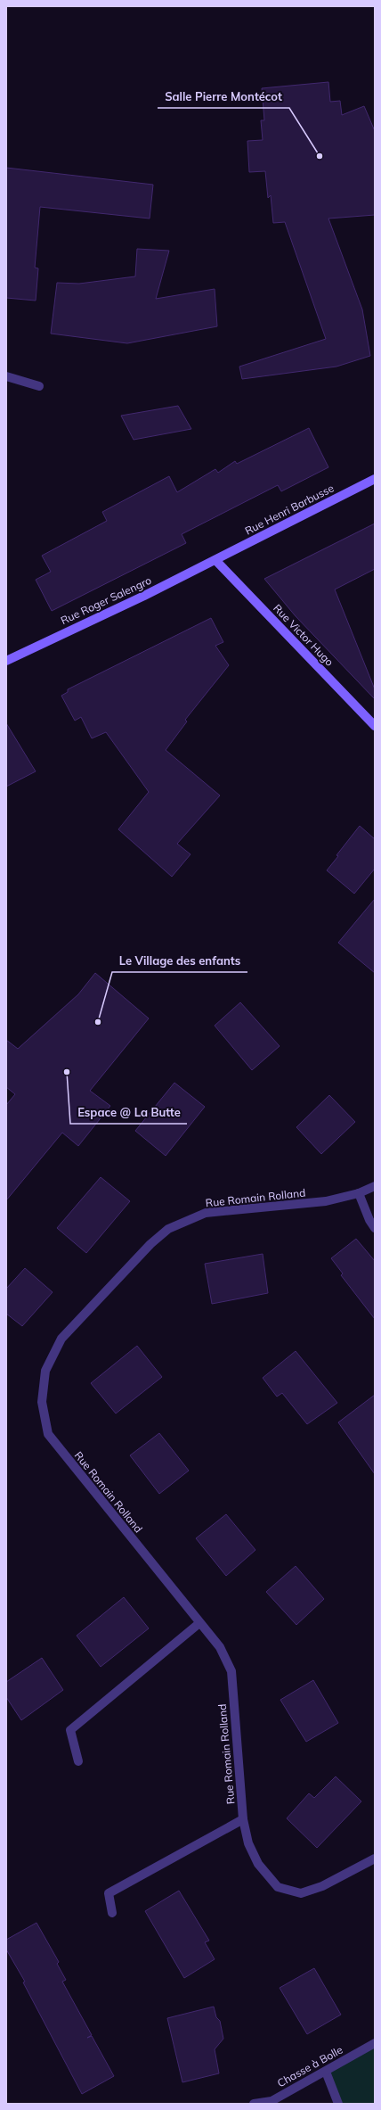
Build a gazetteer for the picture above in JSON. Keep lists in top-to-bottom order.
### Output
{
  "streets": {
    "main road": ["Rue Henri Barbusse", "Rue Roger Salengro", "Rue Victor Hugo"],
    "street": ["Rue Romain Rolland", "Chasse à Bolle"]
  },
  "crossings": [
    ["Rue Henri Barbusse", "Rue Roger Salengro"],
    ["Rue Henri Barbusse", "Rue Victor Hugo"],
    ["Rue Roger Salengro", "Rue Victor Hugo"]
  ],
  "places": ["Salle Pierre Montécot", "Le Village des enfants", "Espace @ La Butte"]
}
